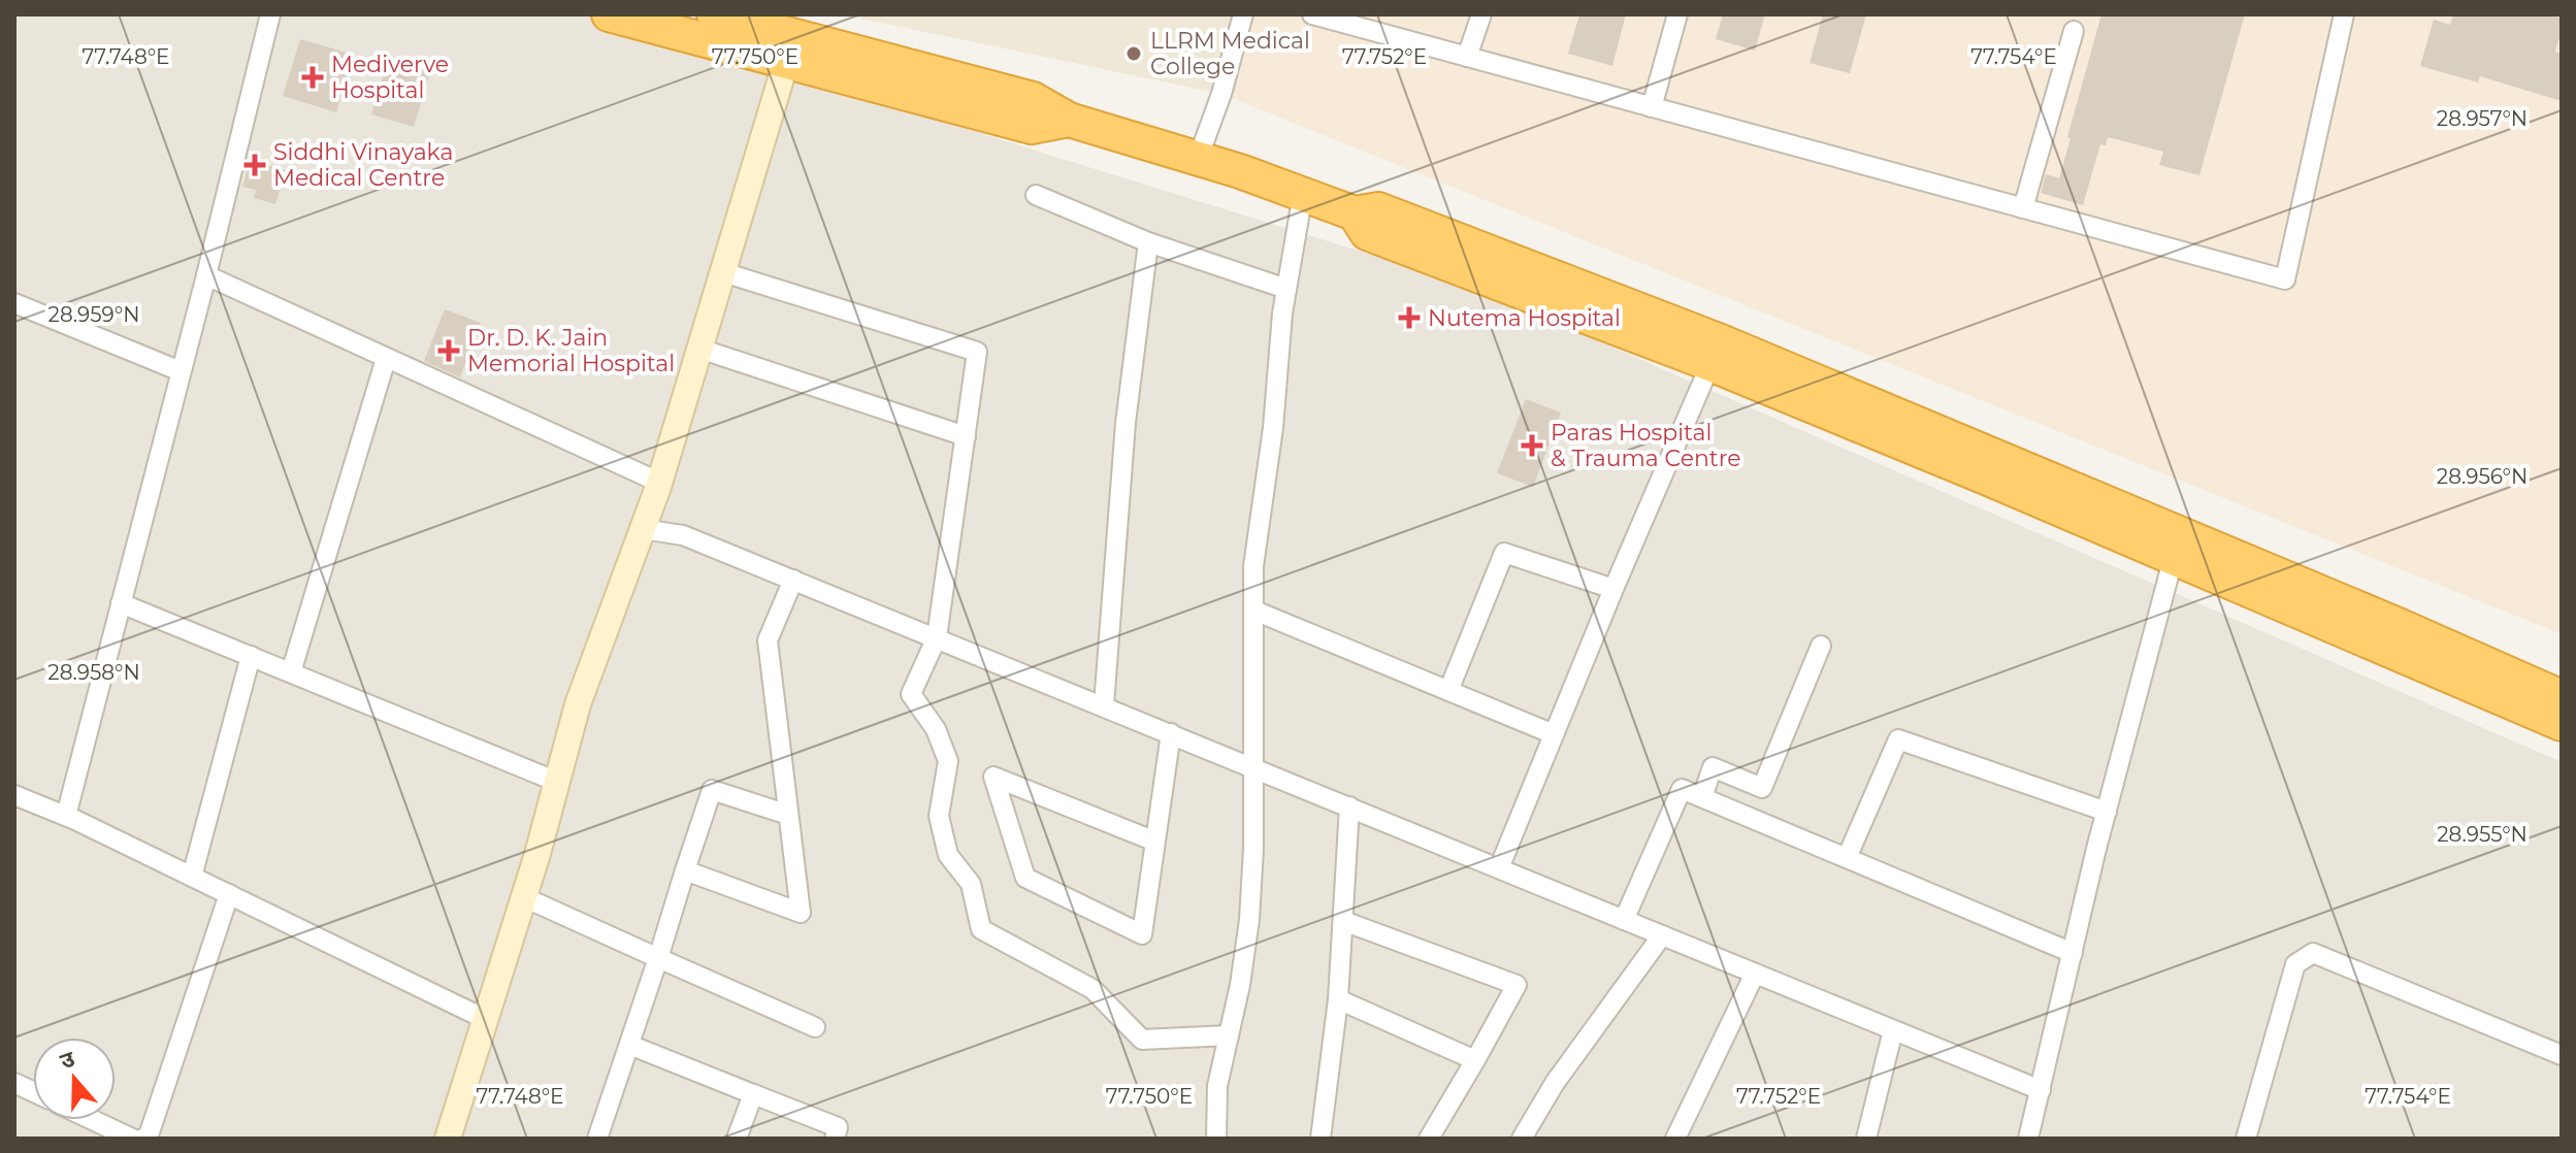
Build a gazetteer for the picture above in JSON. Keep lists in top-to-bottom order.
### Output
{
  "places": {
    "other": ["LLRM Medical College"],
    "health": [
      "Mediverve Hospital",
      "Siddhi Vinayaka Medical Centre",
      "Nutema Hospital",
      "Dr. D. K. Jain Memorial Hospital",
      "Paras Hospital & Trauma Centre"
    ]
  },
  "north": "top",
  "coordinates": [
    "77.748°E",
    "77.750°E",
    "77.752°E",
    "77.754°E",
    "28.957°N",
    "28.959°N",
    "28.956°N",
    "28.958°N",
    "28.955°N"
  ]
}
